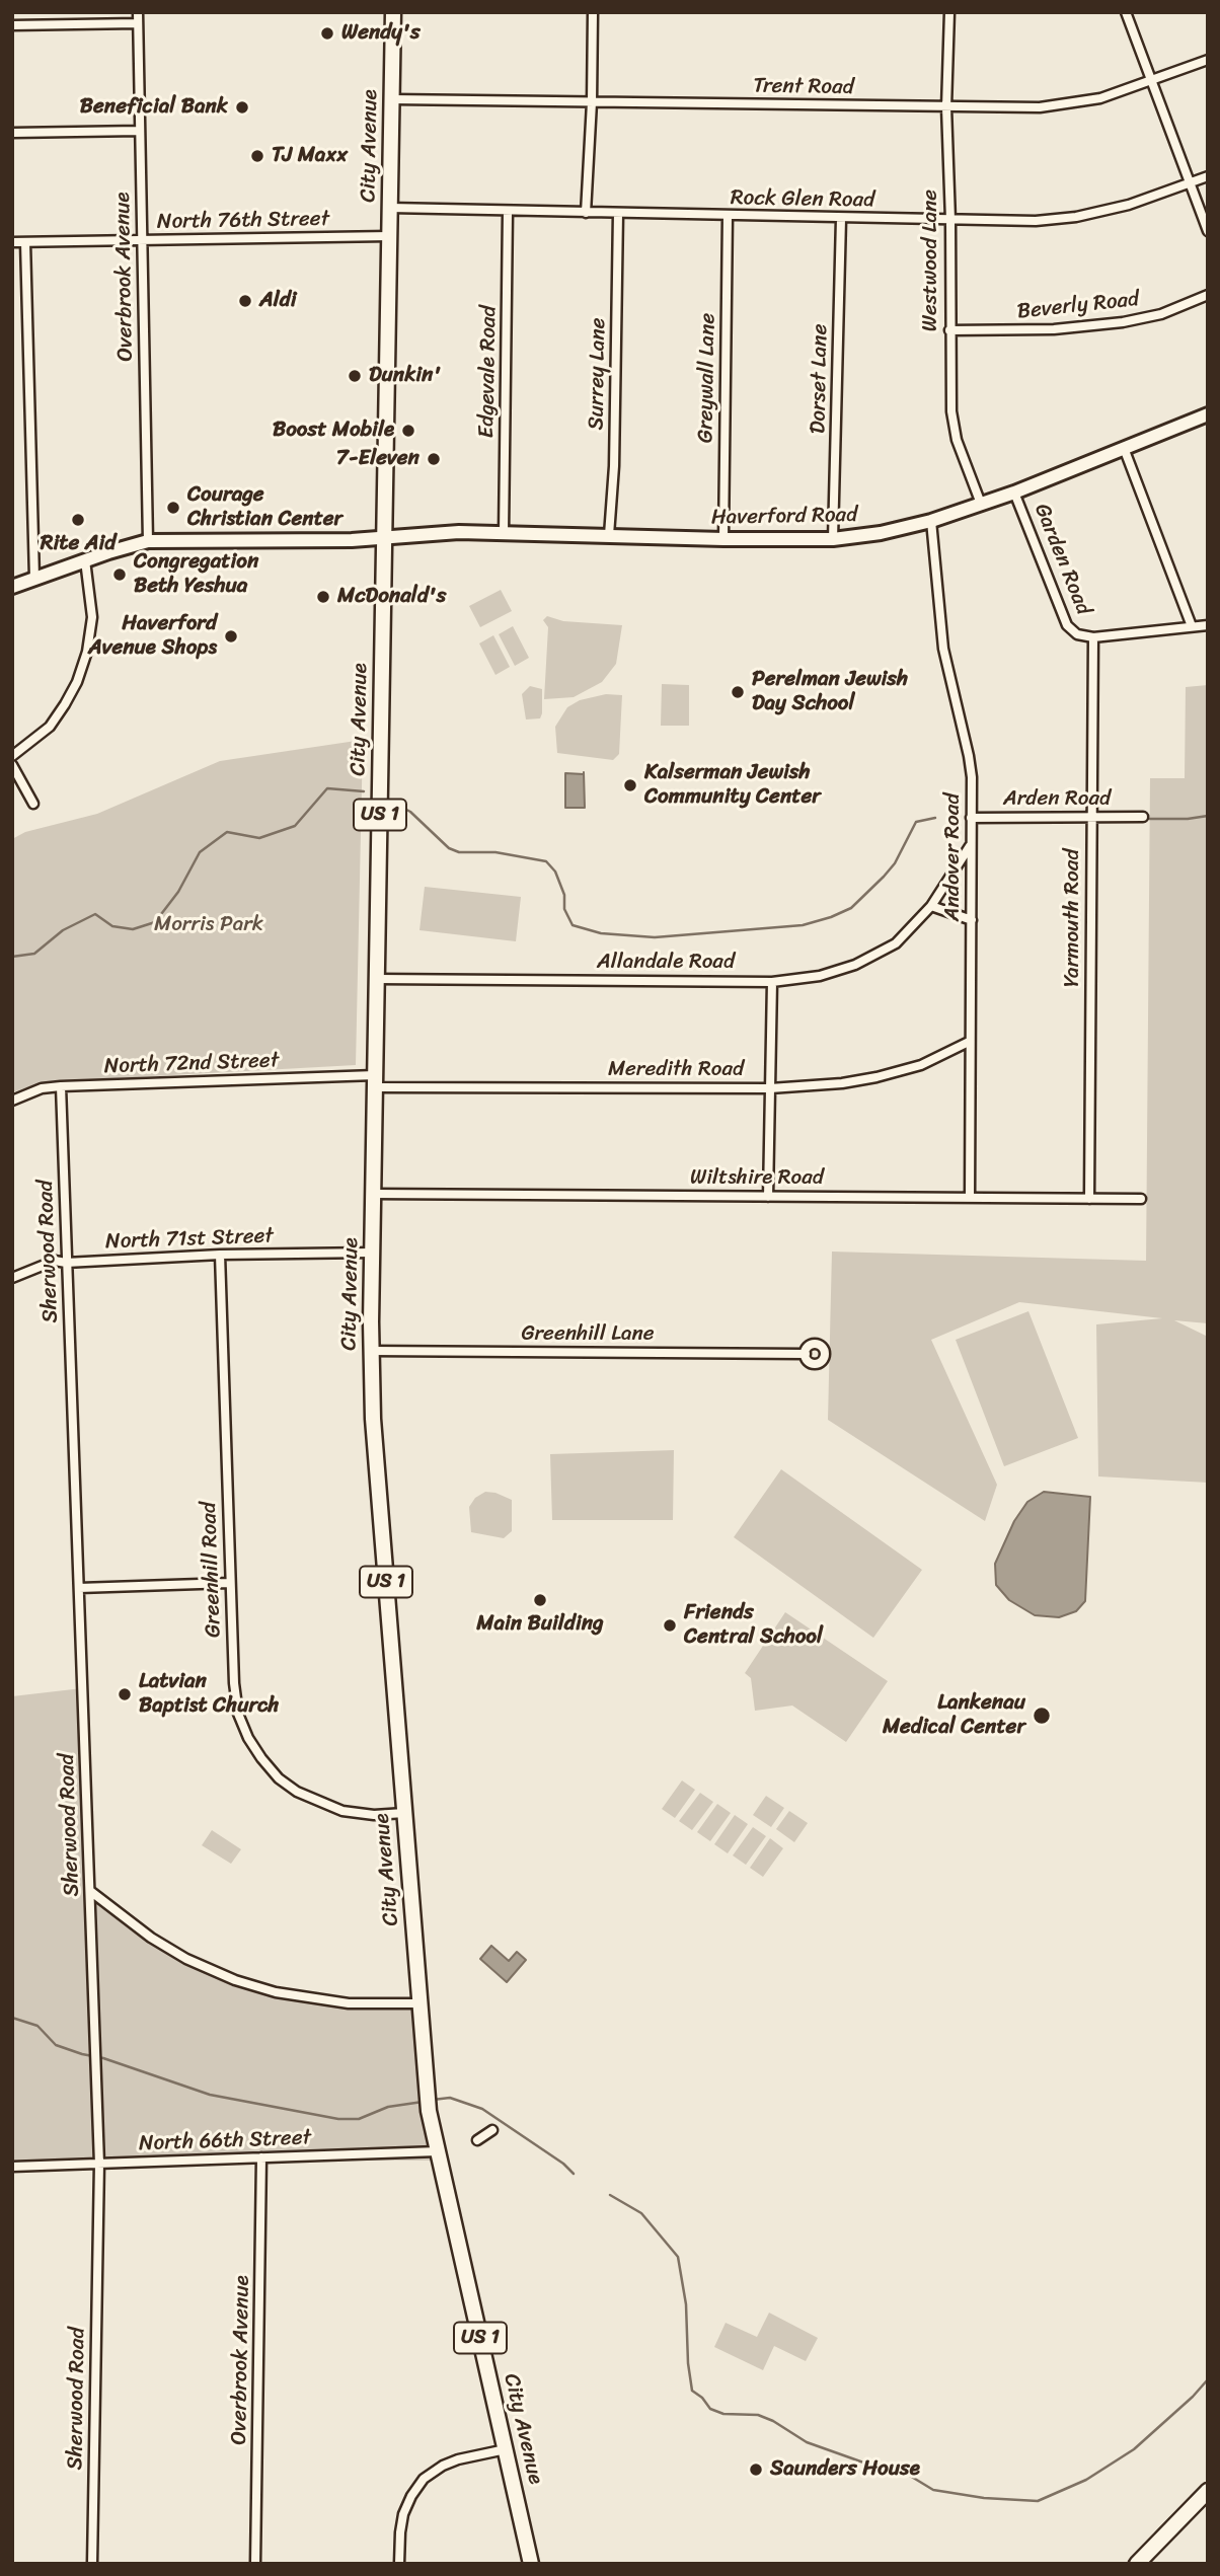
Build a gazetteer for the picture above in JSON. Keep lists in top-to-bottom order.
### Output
{
  "streets": {
    "highway": ["City Avenue", "US 1"],
    "main road": ["Haverford Road"],
    "street": [
      "Trent Road",
      "Rock Glen Road",
      "North 76th Street",
      "Westwood Lane",
      "Overbrook Avenue",
      "Beverly Road",
      "Edgevale Road",
      "Surrey Lane",
      "Greywall Lane",
      "Dorset Lane",
      "Garden Road",
      "Arden Road",
      "Andover Road",
      "Yarmouth Road",
      "Allandale Road",
      "North 72nd Street",
      "Meredith Road",
      "Wiltshire Road",
      "North 71st Street",
      "Sherwood Road",
      "Greenhill Lane",
      "Greenhill Road",
      "North 66th Street"
    ]
  },
  "crossings": [
    ["Trent Road", "City Avenue"],
    ["Trent Road", "Westwood Lane"],
    ["City Avenue", "Rock Glen Road"],
    ["City Avenue", "North 76th Street"],
    ["City Avenue", "Haverford Road"],
    ["City Avenue", "Allandale Road"],
    ["City Avenue", "North 72nd Street"],
    ["City Avenue", "Meredith Road"],
    ["City Avenue", "Wiltshire Road"],
    ["City Avenue", "North 71st Street"],
    ["City Avenue", "Greenhill Lane"],
    ["City Avenue", "Greenhill Road"],
    ["City Avenue", "North 66th Street"],
    ["Rock Glen Road", "Westwood Lane"],
    ["Rock Glen Road", "Edgevale Road"],
    ["Rock Glen Road", "Surrey Lane"],
    ["Rock Glen Road", "Greywall Lane"],
    ["Rock Glen Road", "Dorset Lane"],
    ["North 76th Street", "Overbrook Avenue"],
    ["Westwood Lane", "Beverly Road"],
    ["Westwood Lane", "Haverford Road"],
    ["Overbrook Avenue", "Haverford Road"],
    ["Overbrook Avenue", "North 66th Street"],
    ["Edgevale Road", "Haverford Road"],
    ["Surrey Lane", "Haverford Road"],
    ["Greywall Lane", "Haverford Road"],
    ["Dorset Lane", "Haverford Road"],
    ["Haverford Road", "Garden Road"],
    ["Haverford Road", "Andover Road"],
    ["Garden Road", "Yarmouth Road"],
    ["Arden Road", "Andover Road"],
    ["Arden Road", "Yarmouth Road"],
    ["Andover Road", "Allandale Road"],
    ["Andover Road", "Meredith Road"],
    ["Andover Road", "Wiltshire Road"],
    ["Yarmouth Road", "Wiltshire Road"],
    ["North 72nd Street", "Meredith Road"],
    ["North 72nd Street", "Sherwood Road"],
    ["North 71st Street", "Sherwood Road"],
    ["North 71st Street", "Greenhill Road"],
    ["Sherwood Road", "North 66th Street"]
  ],
  "parks": ["Morris Park"],
  "places": [
    "Wendy's",
    "Beneficial Bank",
    "TJ Maxx",
    "Aldi",
    "Dunkin'",
    "Boost Mobile",
    "7-Eleven",
    "Courage Christian Center",
    "Rite Aid",
    "Congregation Beth Yeshua",
    "McDonald's",
    "Haverford Avenue Shops",
    "Perelman Jewish Day School",
    "Kalserman Jewish Community Center",
    "Main Building",
    "Friends Central School",
    "Latvian Baptist Church",
    "Lankenau Medical Center",
    "Saunders House"
  ]
}
